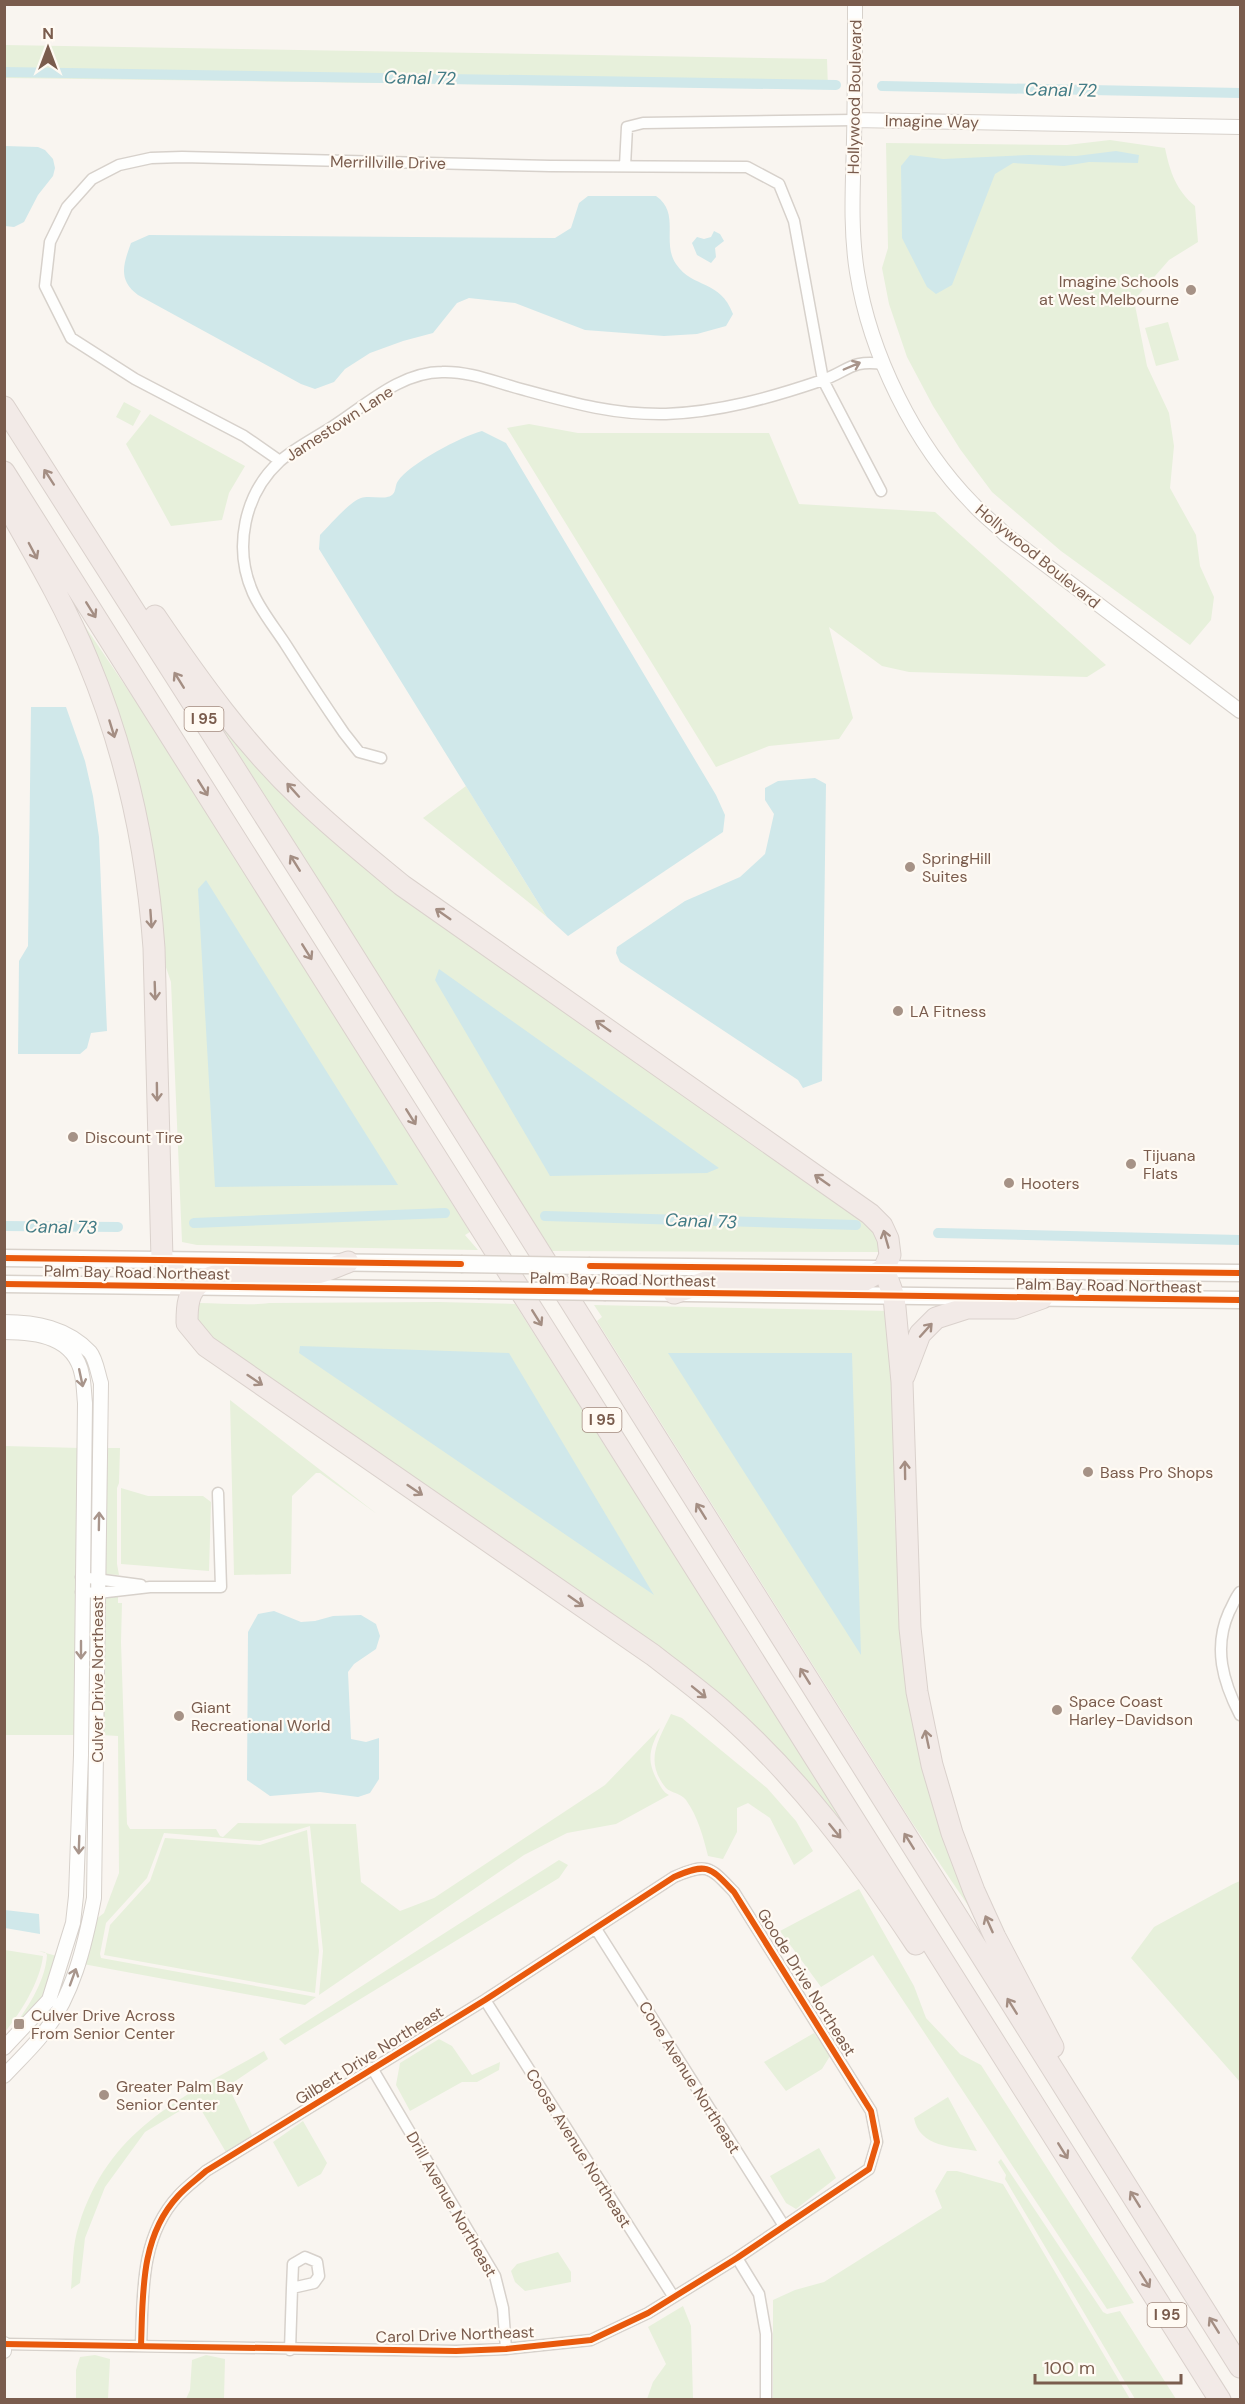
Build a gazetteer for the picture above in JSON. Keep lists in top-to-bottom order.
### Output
{
  "streets": {
    "highway": ["I 95"],
    "main road": ["Palm Bay Road Northeast"],
    "street": [
      "Hollywood Boulevard",
      "Imagine Way",
      "Merrillville Drive",
      "Jamestown Lane",
      "Culver Drive Northeast",
      "Goode Drive Northeast",
      "Gilbert Drive Northeast",
      "Cone Avenue Northeast",
      "Coosa Avenue Northeast",
      "Drill Avenue Northeast",
      "Carol Drive Northeast"
    ]
  },
  "crossings": [
    ["Hollywood Boulevard", "Imagine Way"],
    ["Hollywood Boulevard", "Jamestown Lane"],
    ["Imagine Way", "Merrillville Drive"],
    ["Merrillville Drive", "Jamestown Lane"],
    ["Goode Drive Northeast", "Gilbert Drive Northeast"],
    ["Goode Drive Northeast", "Carol Drive Northeast"],
    ["Gilbert Drive Northeast", "Cone Avenue Northeast"],
    ["Gilbert Drive Northeast", "Coosa Avenue Northeast"],
    ["Gilbert Drive Northeast", "Drill Avenue Northeast"],
    ["Gilbert Drive Northeast", "Carol Drive Northeast"],
    ["Cone Avenue Northeast", "Carol Drive Northeast"],
    ["Coosa Avenue Northeast", "Carol Drive Northeast"],
    ["Drill Avenue Northeast", "Carol Drive Northeast"]
  ],
  "water": ["Canal 72", "Canal 73"],
  "places": {
    "other": [
      "Imagine Schools at West Melbourne",
      "SpringHill Suites",
      "LA Fitness",
      "Discount Tire",
      "Tijuana Flats",
      "Hooters",
      "Bass Pro Shops",
      "Space Coast Harley-Davidson",
      "Giant Recreational World",
      "Greater Palm Bay Senior Center"
    ],
    "transit": ["Culver Drive Across From Senior Center"]
  },
  "scale_bar": "100 m",
  "north": "top"
}
